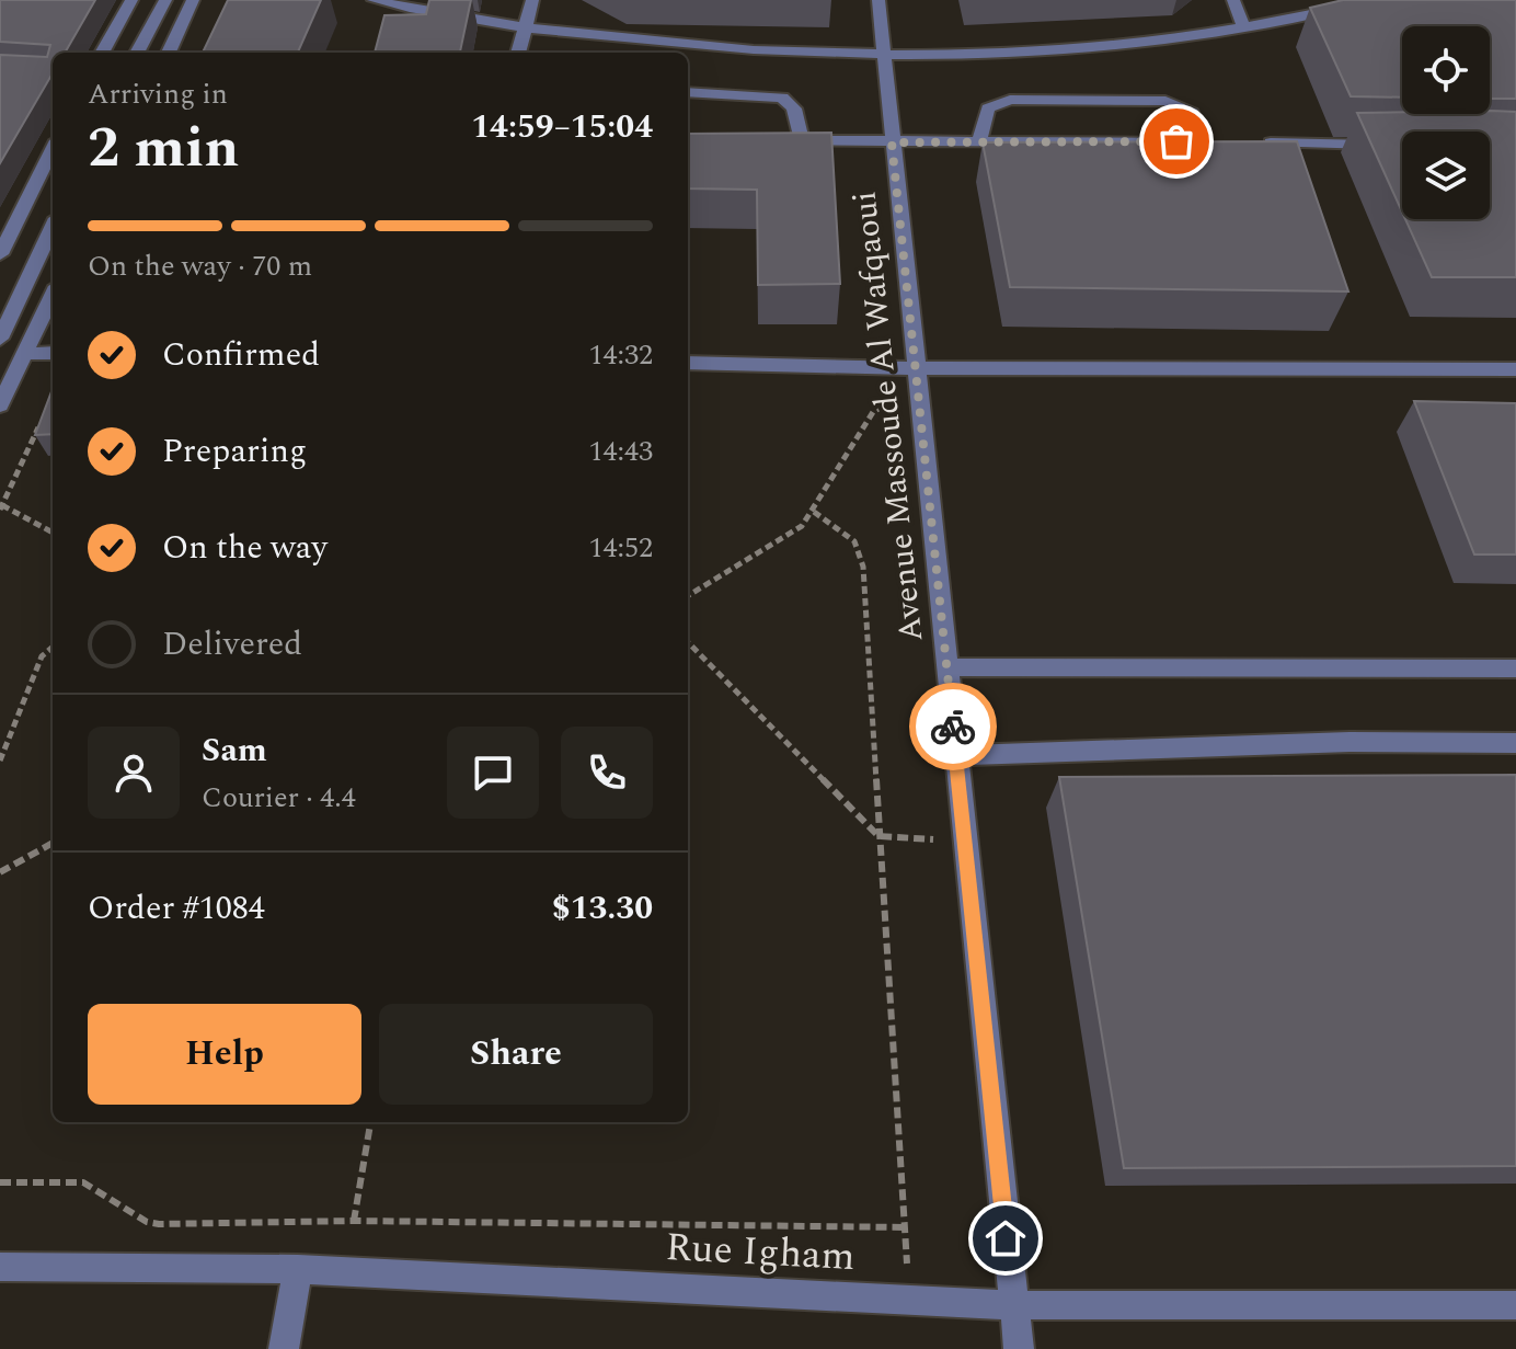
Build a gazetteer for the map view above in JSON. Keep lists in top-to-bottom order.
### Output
{
  "streets": {
    "street": ["Avenue Massoude Al Wafqaoui", "Rue Igham"]
  },
  "crossings": [
    ["Avenue Massoude Al Wafqaoui", "Rue Igham"]
  ],
  "page": {
    "heading": ["2 min", "Arriving in", "14:59–15:04"],
    "panel": [
      "Sam",
      "Courier · 4.4",
      "Order #1084",
      "$13.30"
    ],
    "bar": "On the way · 70 m",
    "list": [
      ["Confirmed", "14:32"],
      ["Preparing", "14:43"],
      ["On the way", "14:52"],
      "Delivered"
    ],
    "buttons": ["Help", "Share"]
  }
}
